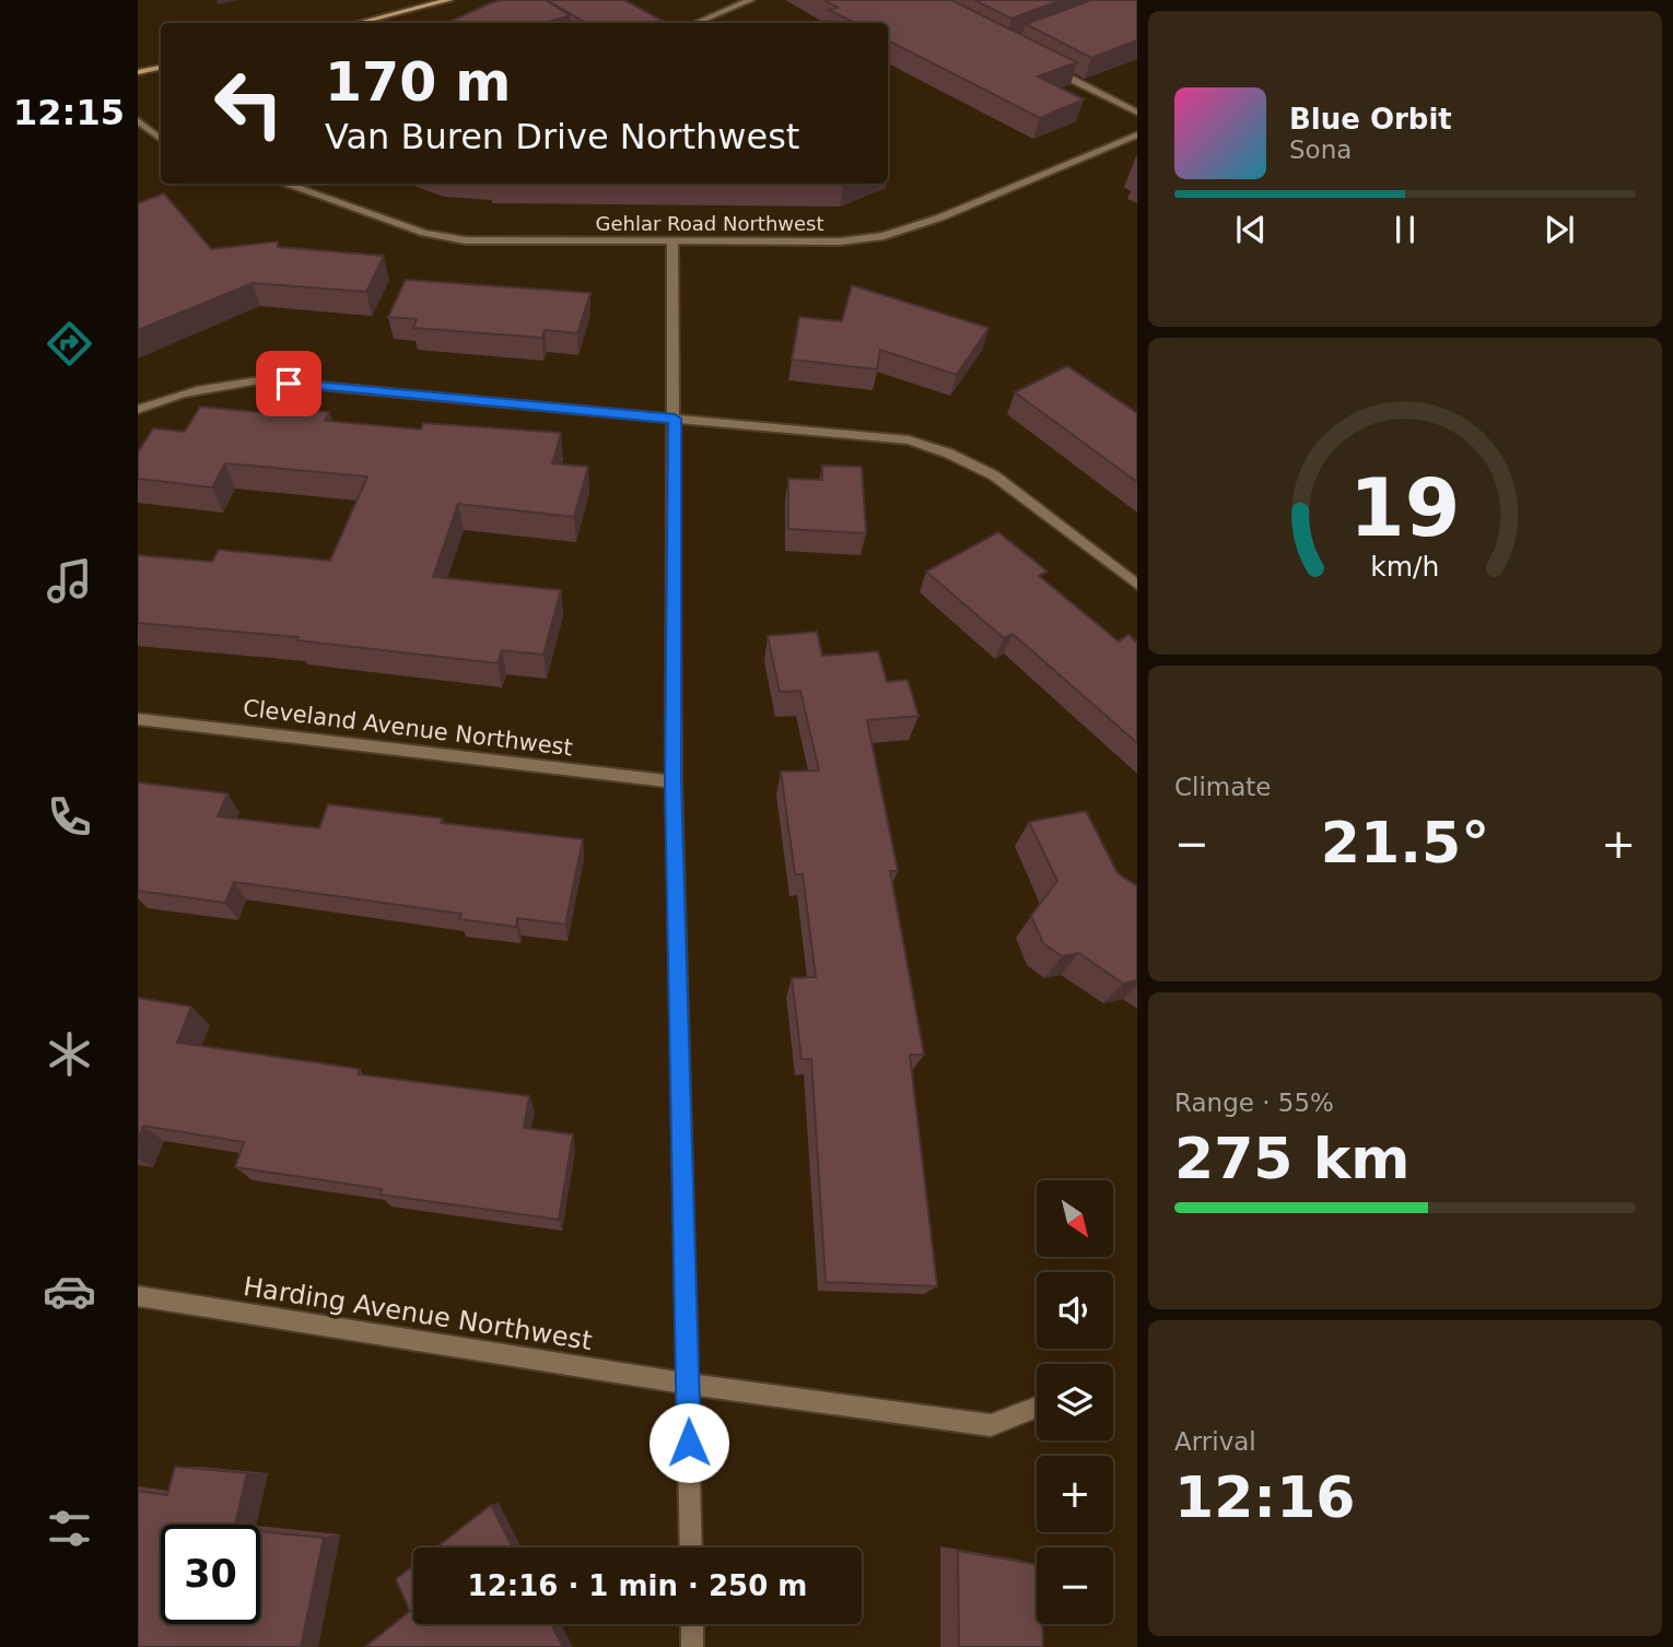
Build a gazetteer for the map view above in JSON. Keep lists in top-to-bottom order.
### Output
{
  "streets": {
    "street": ["Gehlar Road Northwest", "Cleveland Avenue Northwest", "Harding Avenue Northwest"]
  },
  "north": "bottom right",
  "page": {
    "tabs": "12:15",
    "turn": ["170 m", "Van Buren Drive Northwest"],
    "song": ["Blue Orbit", "Sona"],
    "tile": [
      "Climate",
      ["Range · 55%", "275 km"],
      ["Arrival", "12:16"]
    ],
    "heat": ["−", "21.5°", "+"],
    "map_buttons": ["+", "−"],
    "limit": "30",
    "trip": "12:16 · 1 min · 250 m",
    "gauge": ["19", "km/h"]
  }
}
